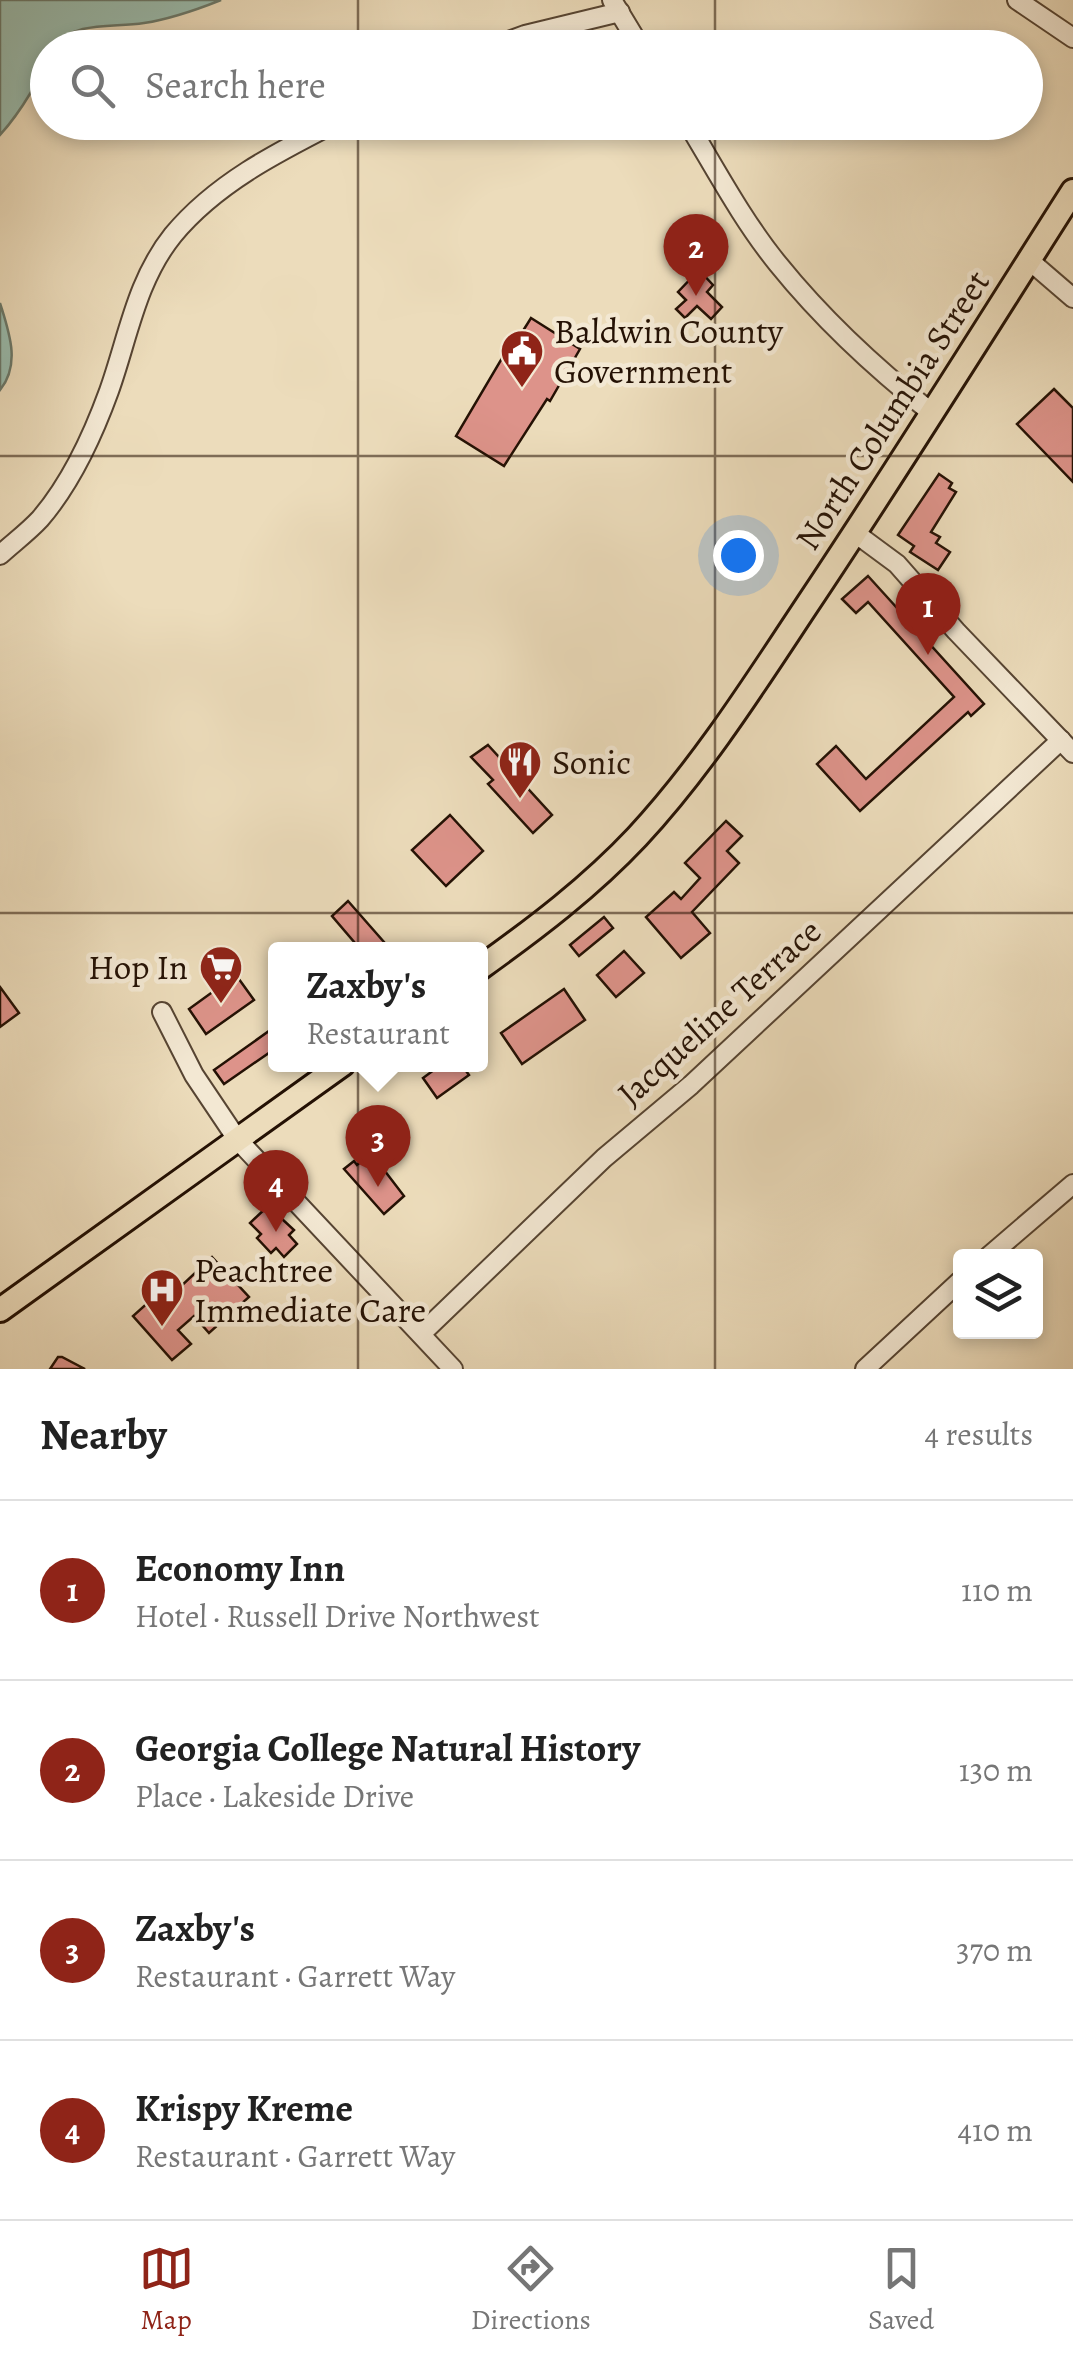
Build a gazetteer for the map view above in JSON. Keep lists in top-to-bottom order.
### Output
{
  "streets": {
    "main road": ["North Columbia Street"],
    "street": ["Jacqueline Terrace"]
  },
  "places": {
    "public building": ["Baldwin County Government"],
    "restaurant": ["Sonic"],
    "supermarket": ["Hop In"],
    "hospital": ["Peachtree Immediate Care"]
  },
  "page": {
    "search": "Search here",
    "pins": [
      "2",
      "1",
      "3",
      "4"
    ],
    "popup": ["Zaxby's", "Restaurant"],
    "heading": ["Nearby", "4 results"],
    "list": [
      {
        "mark": "1",
        "name": "Economy Inn",
        "note": "Hotel · Russell Drive Northwest",
        "value": "110 m"
      },
      {
        "mark": "2",
        "name": "Georgia College Natural History",
        "note": "Place · Lakeside Drive",
        "value": "130 m"
      },
      {
        "mark": "3",
        "name": "Zaxby's",
        "note": "Restaurant · Garrett Way",
        "value": "370 m"
      },
      {
        "mark": "4",
        "name": "Krispy Kreme",
        "note": "Restaurant · Garrett Way",
        "value": "410 m"
      }
    ],
    "nav": ["Map", "Directions", "Saved"]
  }
}
